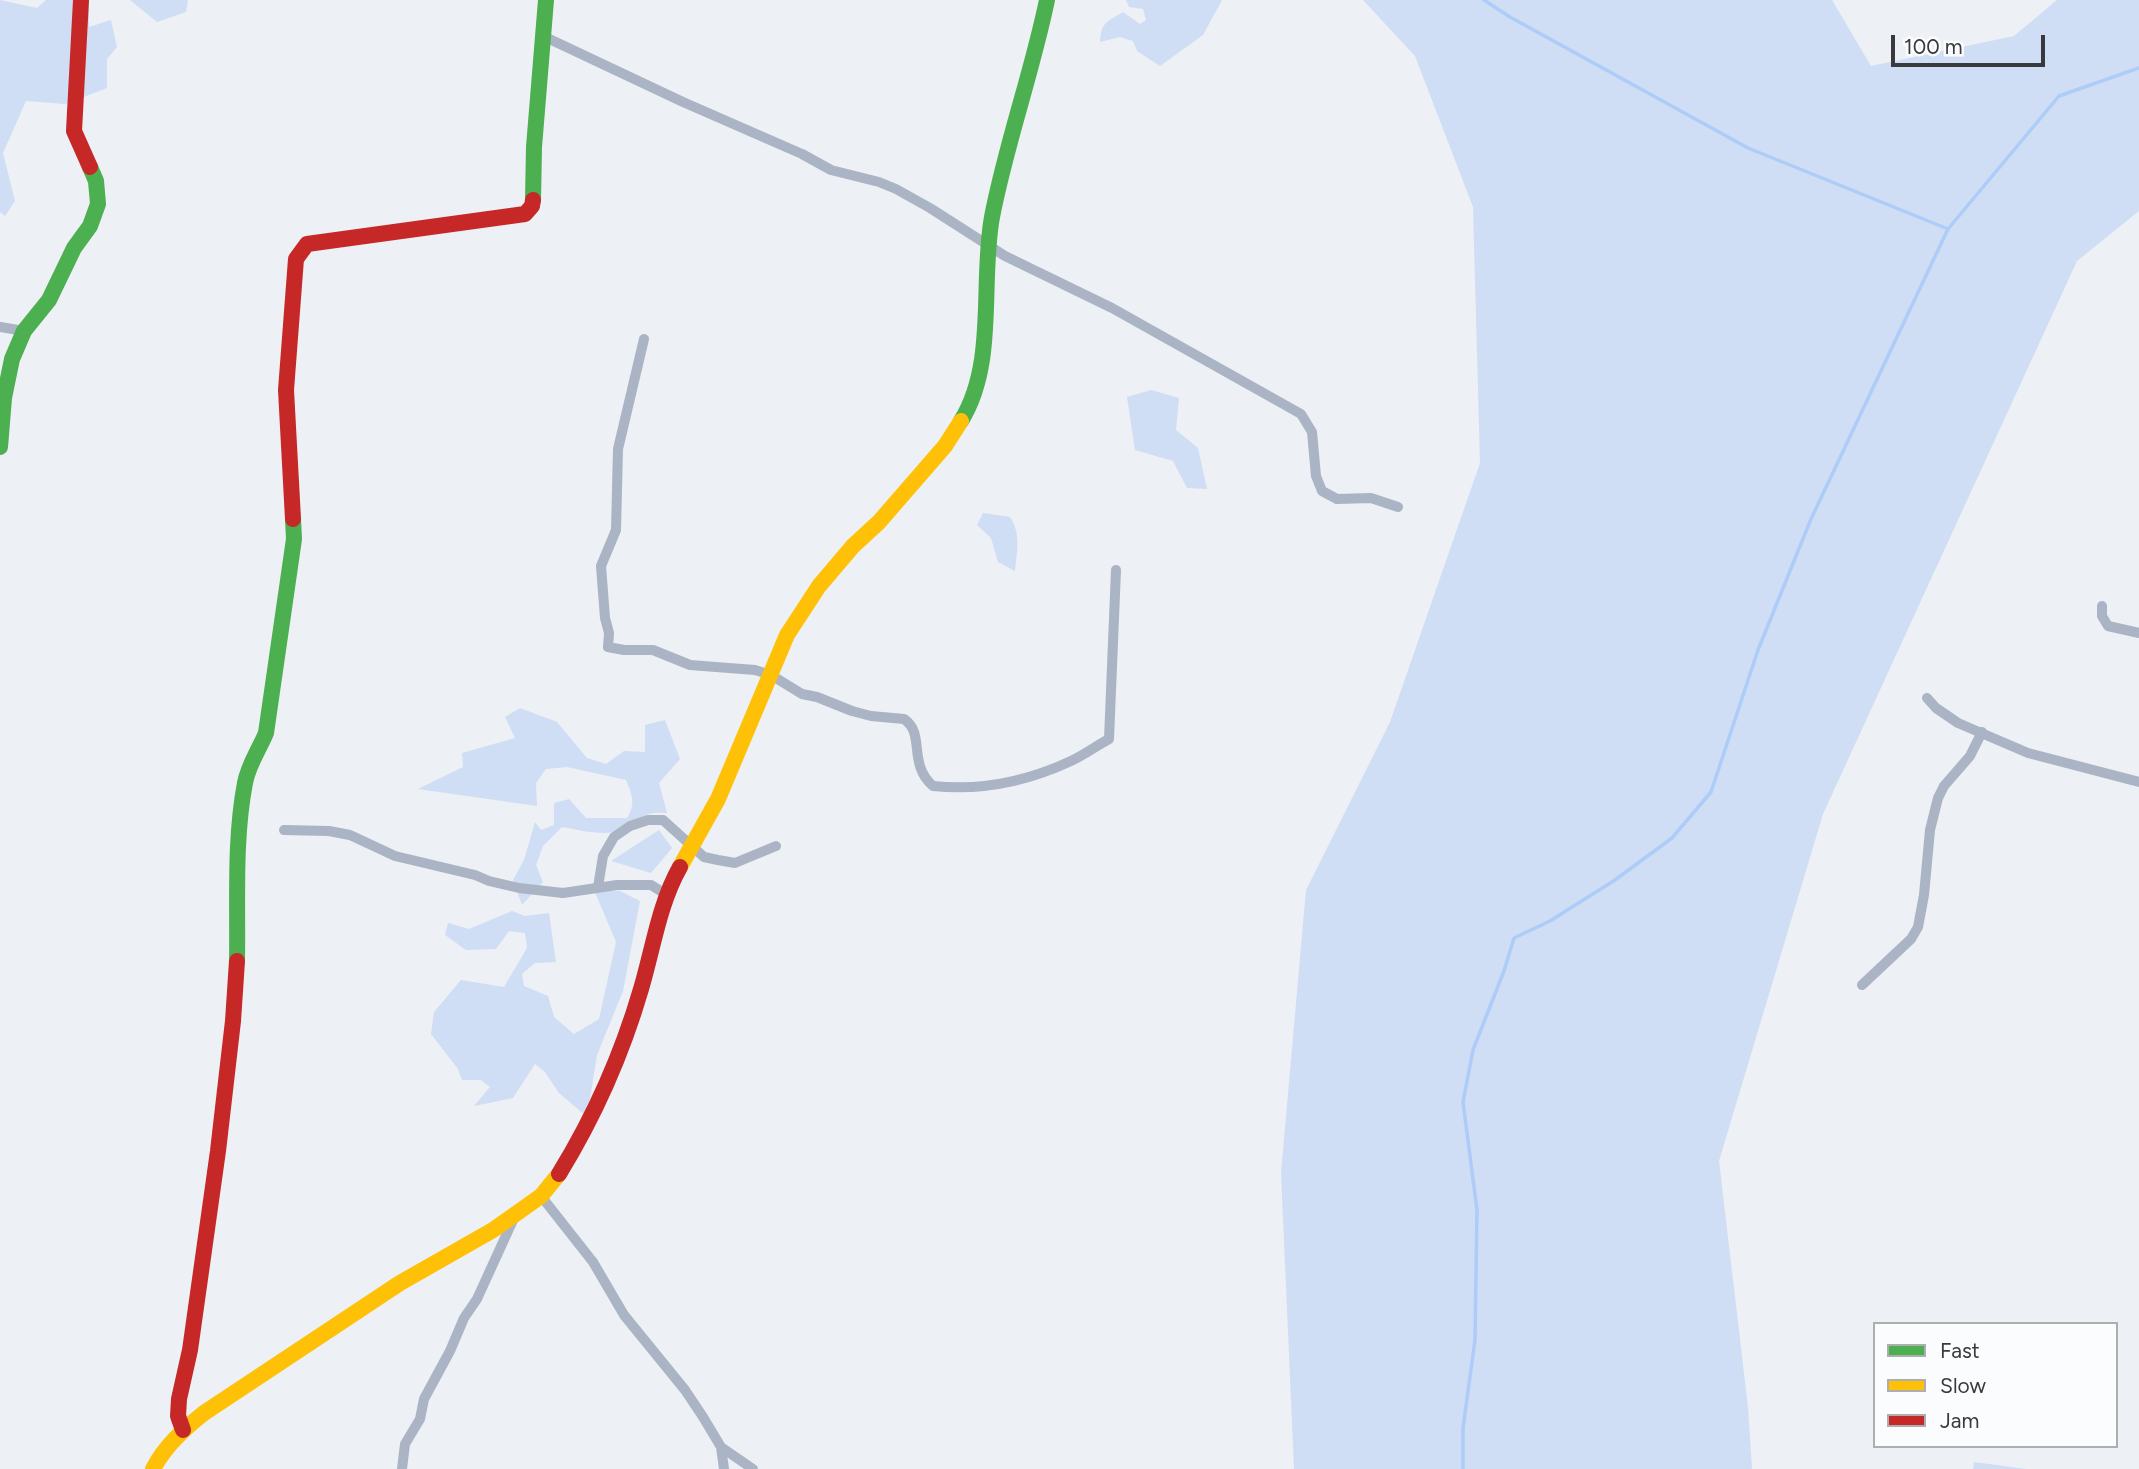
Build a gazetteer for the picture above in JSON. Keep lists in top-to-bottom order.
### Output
{
  "legend": ["Fast", "Slow", "Jam"],
  "scale_bar": "100 m"
}
